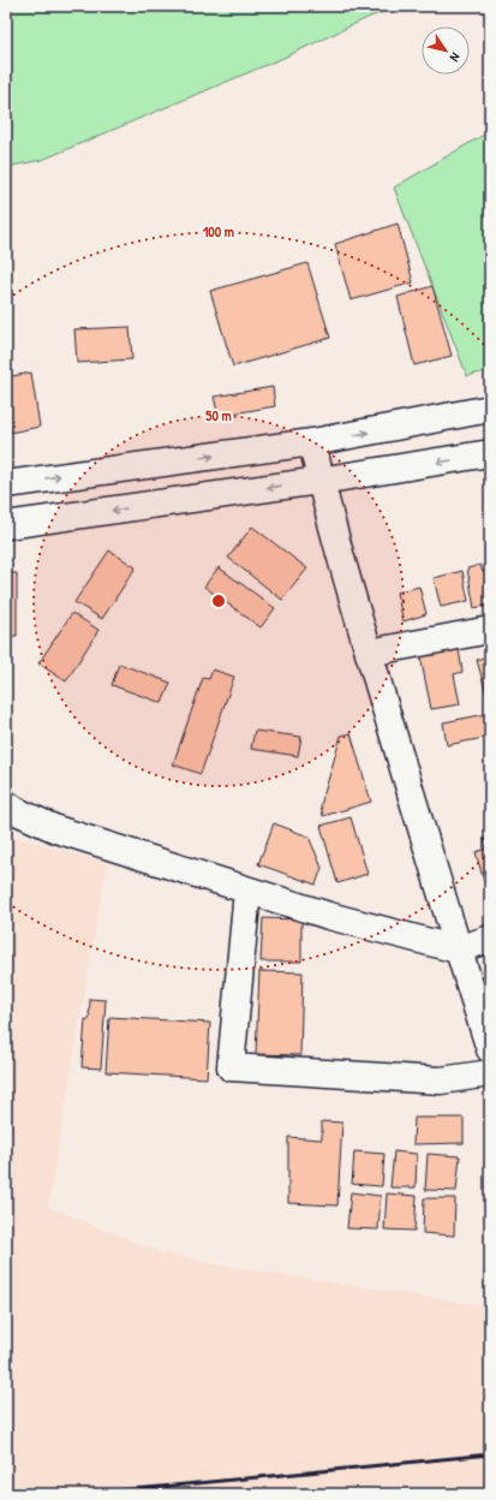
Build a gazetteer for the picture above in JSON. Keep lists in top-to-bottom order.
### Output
{
  "north": "bottom right",
  "rings": ["100 m", "50 m"]
}
